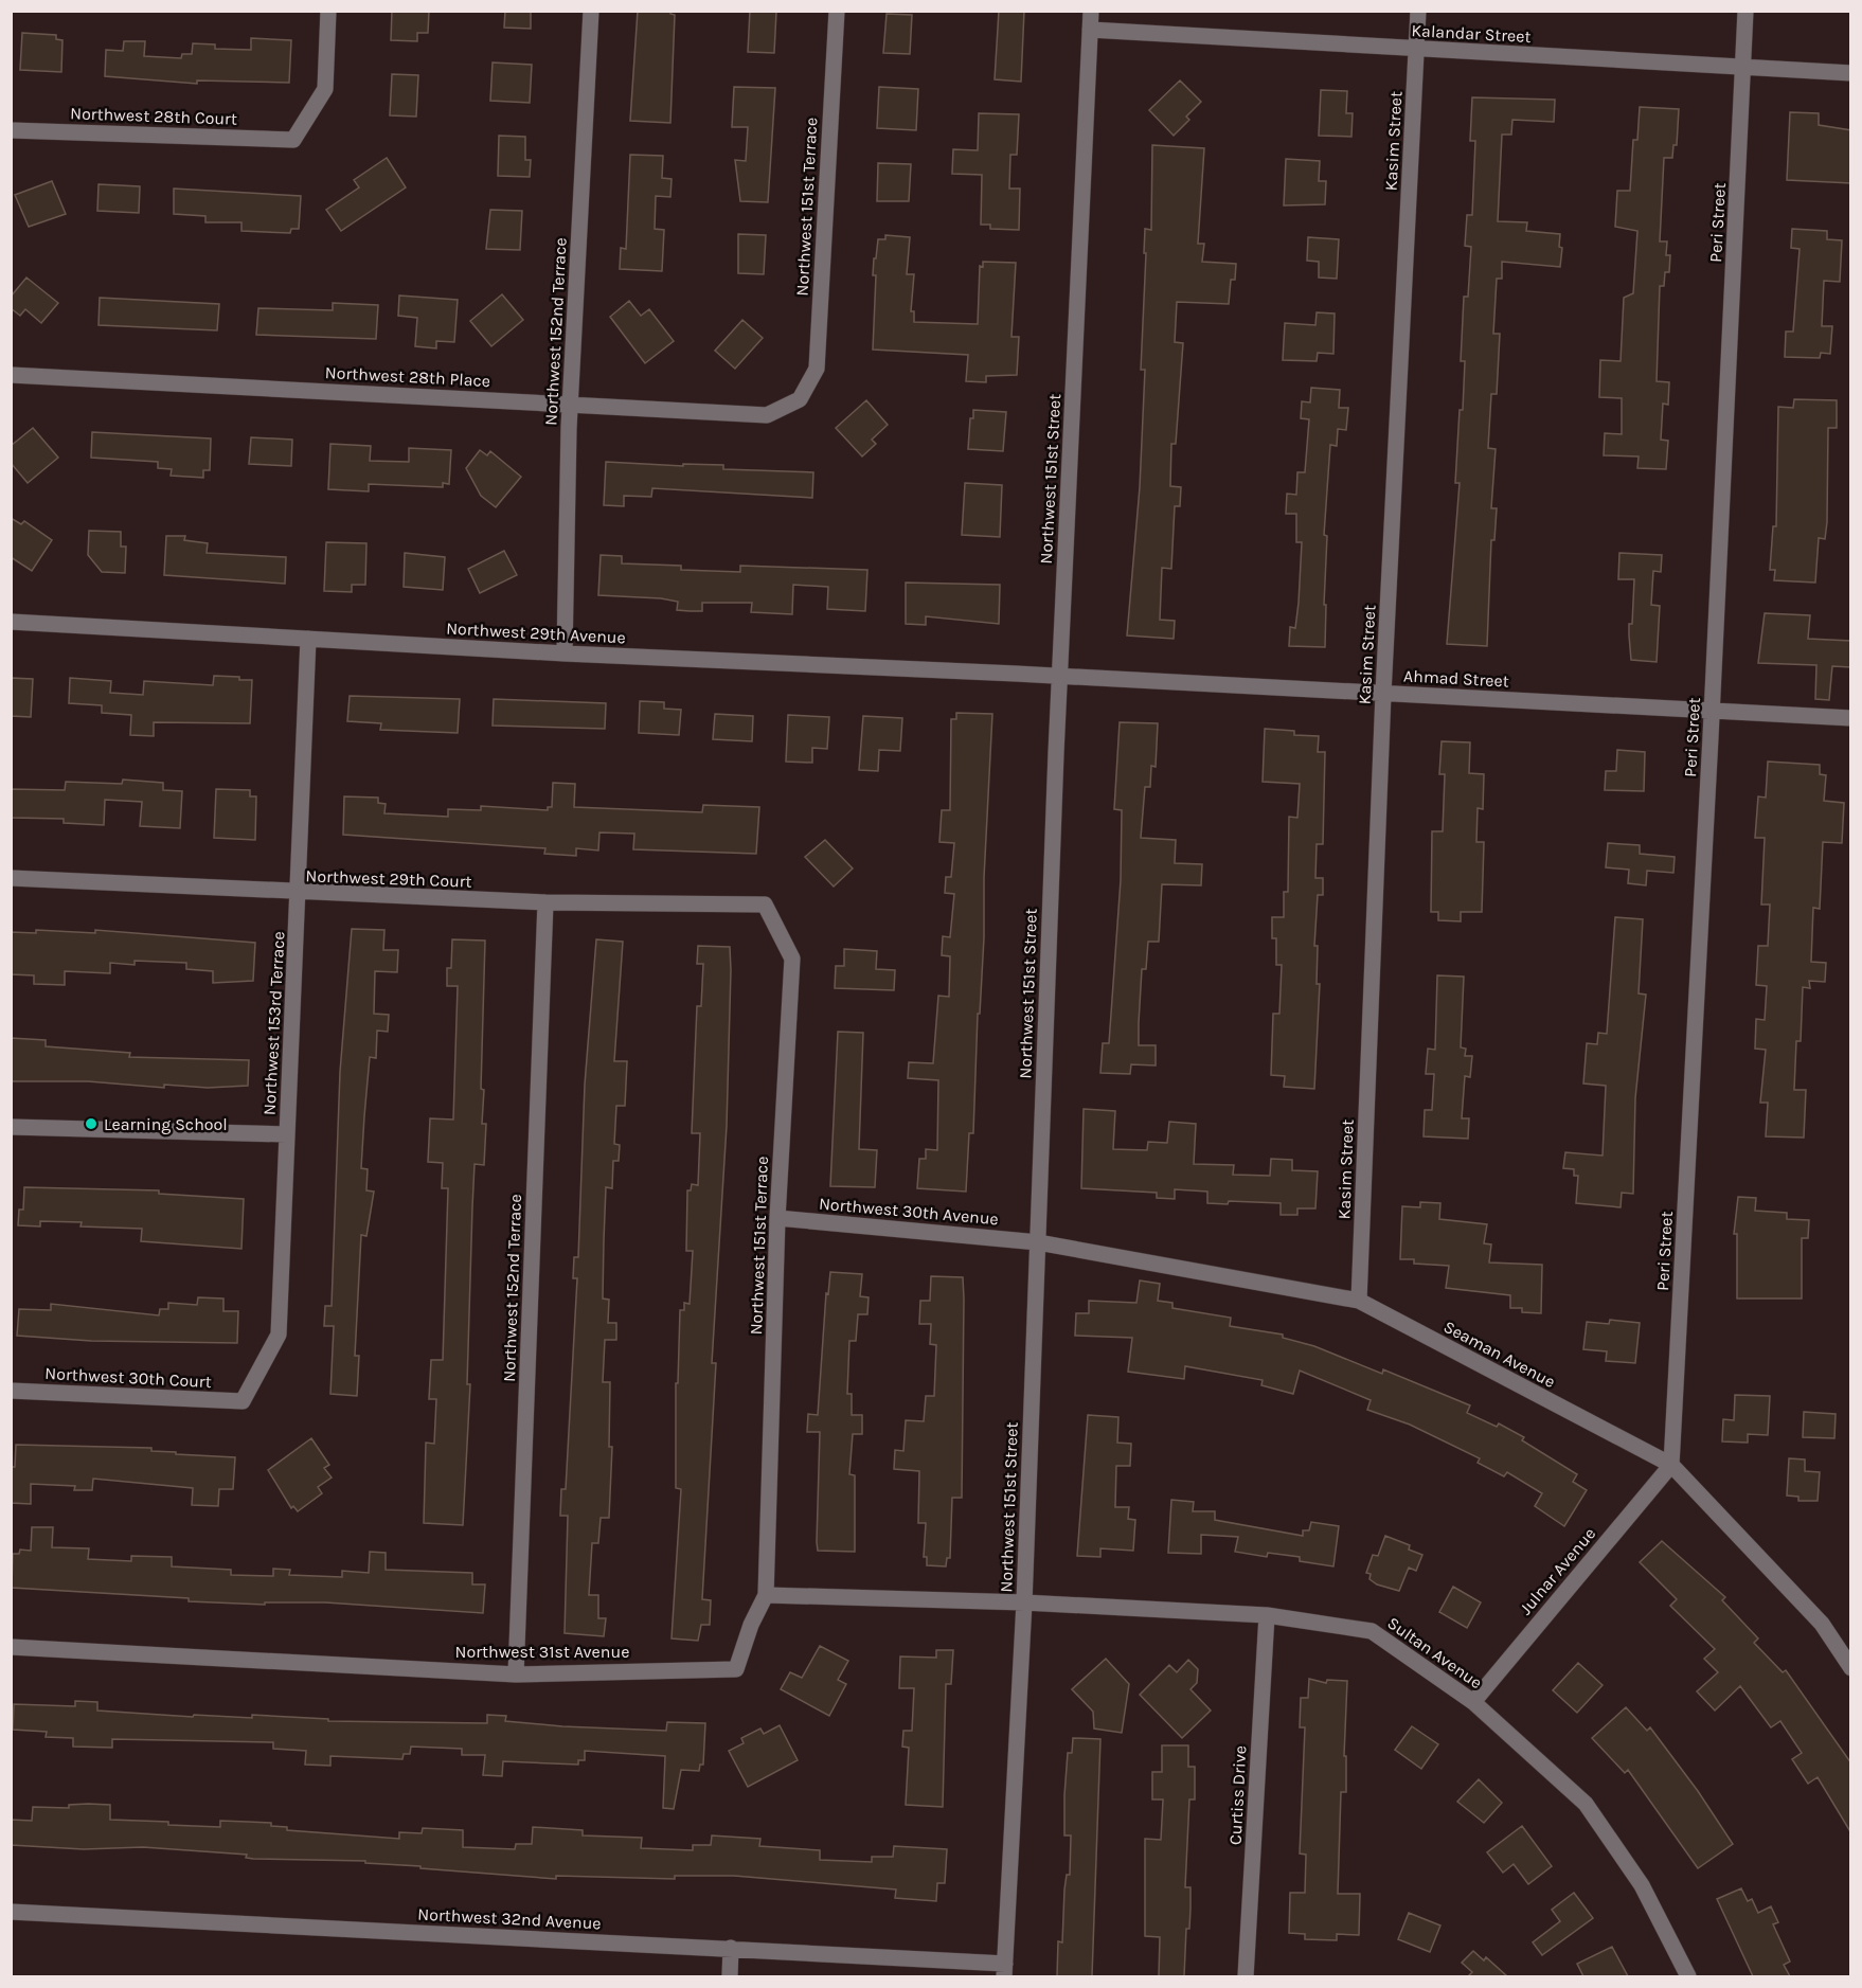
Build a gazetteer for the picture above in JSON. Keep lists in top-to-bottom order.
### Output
{
  "streets": {
    "street": [
      "Kalandar Street",
      "Northwest 28th Court",
      "Kasim Street",
      "Northwest 151st Terrace",
      "Peri Street",
      "Northwest 152nd Terrace",
      "Northwest 28th Place",
      "Northwest 151st Street",
      "Northwest 29th Avenue",
      "Ahmad Street",
      "Northwest 29th Court",
      "Northwest 153rd Terrace",
      "Northwest 30th Avenue",
      "Seaman Avenue",
      "Northwest 30th Court",
      "Julnar Avenue",
      "Northwest 31st Avenue",
      "Sultan Avenue",
      "Curtiss Drive",
      "Northwest 32nd Avenue"
    ]
  },
  "crossings": [
    ["Kalandar Street", "Kasim Street"],
    ["Kalandar Street", "Peri Street"],
    ["Kalandar Street", "Northwest 151st Street"],
    ["Kasim Street", "Ahmad Street"],
    ["Kasim Street", "Seaman Avenue"],
    ["Northwest 151st Terrace", "Northwest 28th Place"],
    ["Northwest 151st Terrace", "Northwest 29th Court"],
    ["Northwest 151st Terrace", "Northwest 30th Avenue"],
    ["Northwest 151st Terrace", "Northwest 31st Avenue"],
    ["Peri Street", "Ahmad Street"],
    ["Peri Street", "Seaman Avenue"],
    ["Peri Street", "Julnar Avenue"],
    ["Northwest 152nd Terrace", "Northwest 28th Place"],
    ["Northwest 152nd Terrace", "Northwest 29th Avenue"],
    ["Northwest 152nd Terrace", "Northwest 29th Court"],
    ["Northwest 152nd Terrace", "Northwest 31st Avenue"],
    ["Northwest 151st Street", "Northwest 29th Avenue"],
    ["Northwest 151st Street", "Ahmad Street"],
    ["Northwest 151st Street", "Northwest 30th Avenue"],
    ["Northwest 151st Street", "Seaman Avenue"],
    ["Northwest 151st Street", "Sultan Avenue"],
    ["Northwest 151st Street", "Northwest 32nd Avenue"],
    ["Northwest 29th Avenue", "Ahmad Street"],
    ["Northwest 29th Avenue", "Northwest 153rd Terrace"],
    ["Northwest 29th Court", "Northwest 153rd Terrace"],
    ["Northwest 153rd Terrace", "Northwest 30th Court"],
    ["Northwest 30th Avenue", "Seaman Avenue"],
    ["Seaman Avenue", "Julnar Avenue"],
    ["Julnar Avenue", "Sultan Avenue"],
    ["Sultan Avenue", "Curtiss Drive"]
  ],
  "places": ["Learning School"]
}
